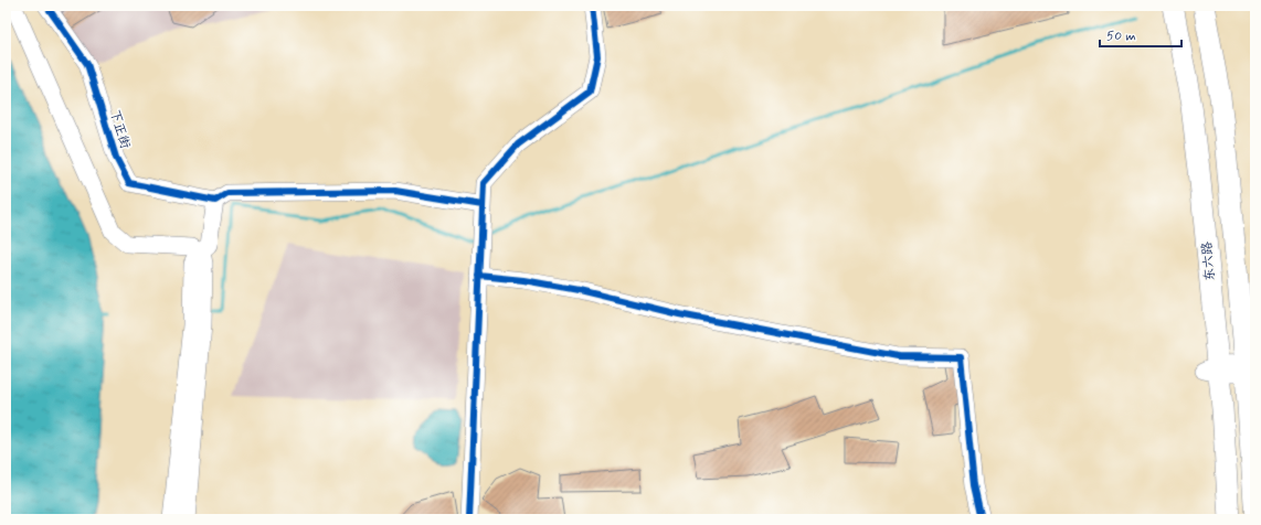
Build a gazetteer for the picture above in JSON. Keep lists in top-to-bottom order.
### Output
{
  "streets": {
    "main road": ["东六路"],
    "street": ["下正街"]
  },
  "scale_bar": "50 m"
}
